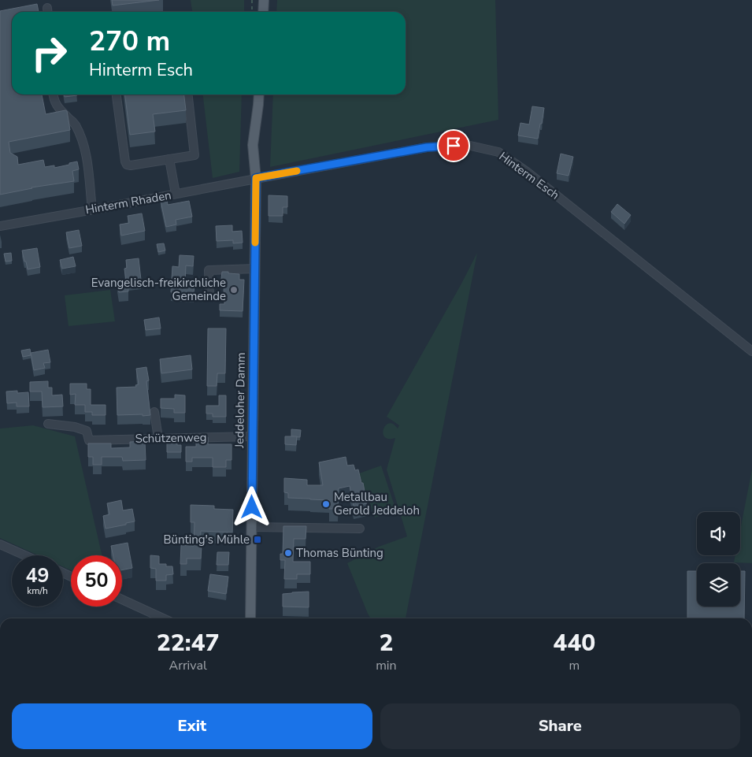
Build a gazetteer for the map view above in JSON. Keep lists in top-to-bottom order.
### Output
{
  "streets": {
    "main road": ["Jeddeloher Damm"],
    "street": ["Hinterm Esch", "Hinterm Rhaden", "Schützenweg"]
  },
  "crossings": [
    ["Hinterm Esch", "Hinterm Rhaden"],
    ["Hinterm Esch", "Jeddeloher Damm"],
    ["Hinterm Rhaden", "Jeddeloher Damm"],
    ["Jeddeloher Damm", "Schützenweg"]
  ],
  "places": {
    "other": ["Evangelisch-freikirchliche Gemeinde", "Metallbau Gerold Jeddeloh", "Thomas Bünting"],
    "transit": ["Bünting's Mühle"]
  },
  "page": {
    "turn": ["270 m", "Hinterm Esch"],
    "speed": "49 km/h",
    "limit": "50",
    "eta": [
      "22:47",
      "Arrival",
      "2",
      "min",
      "440",
      "m"
    ],
    "buttons": ["Exit", "Share"]
  }
}
